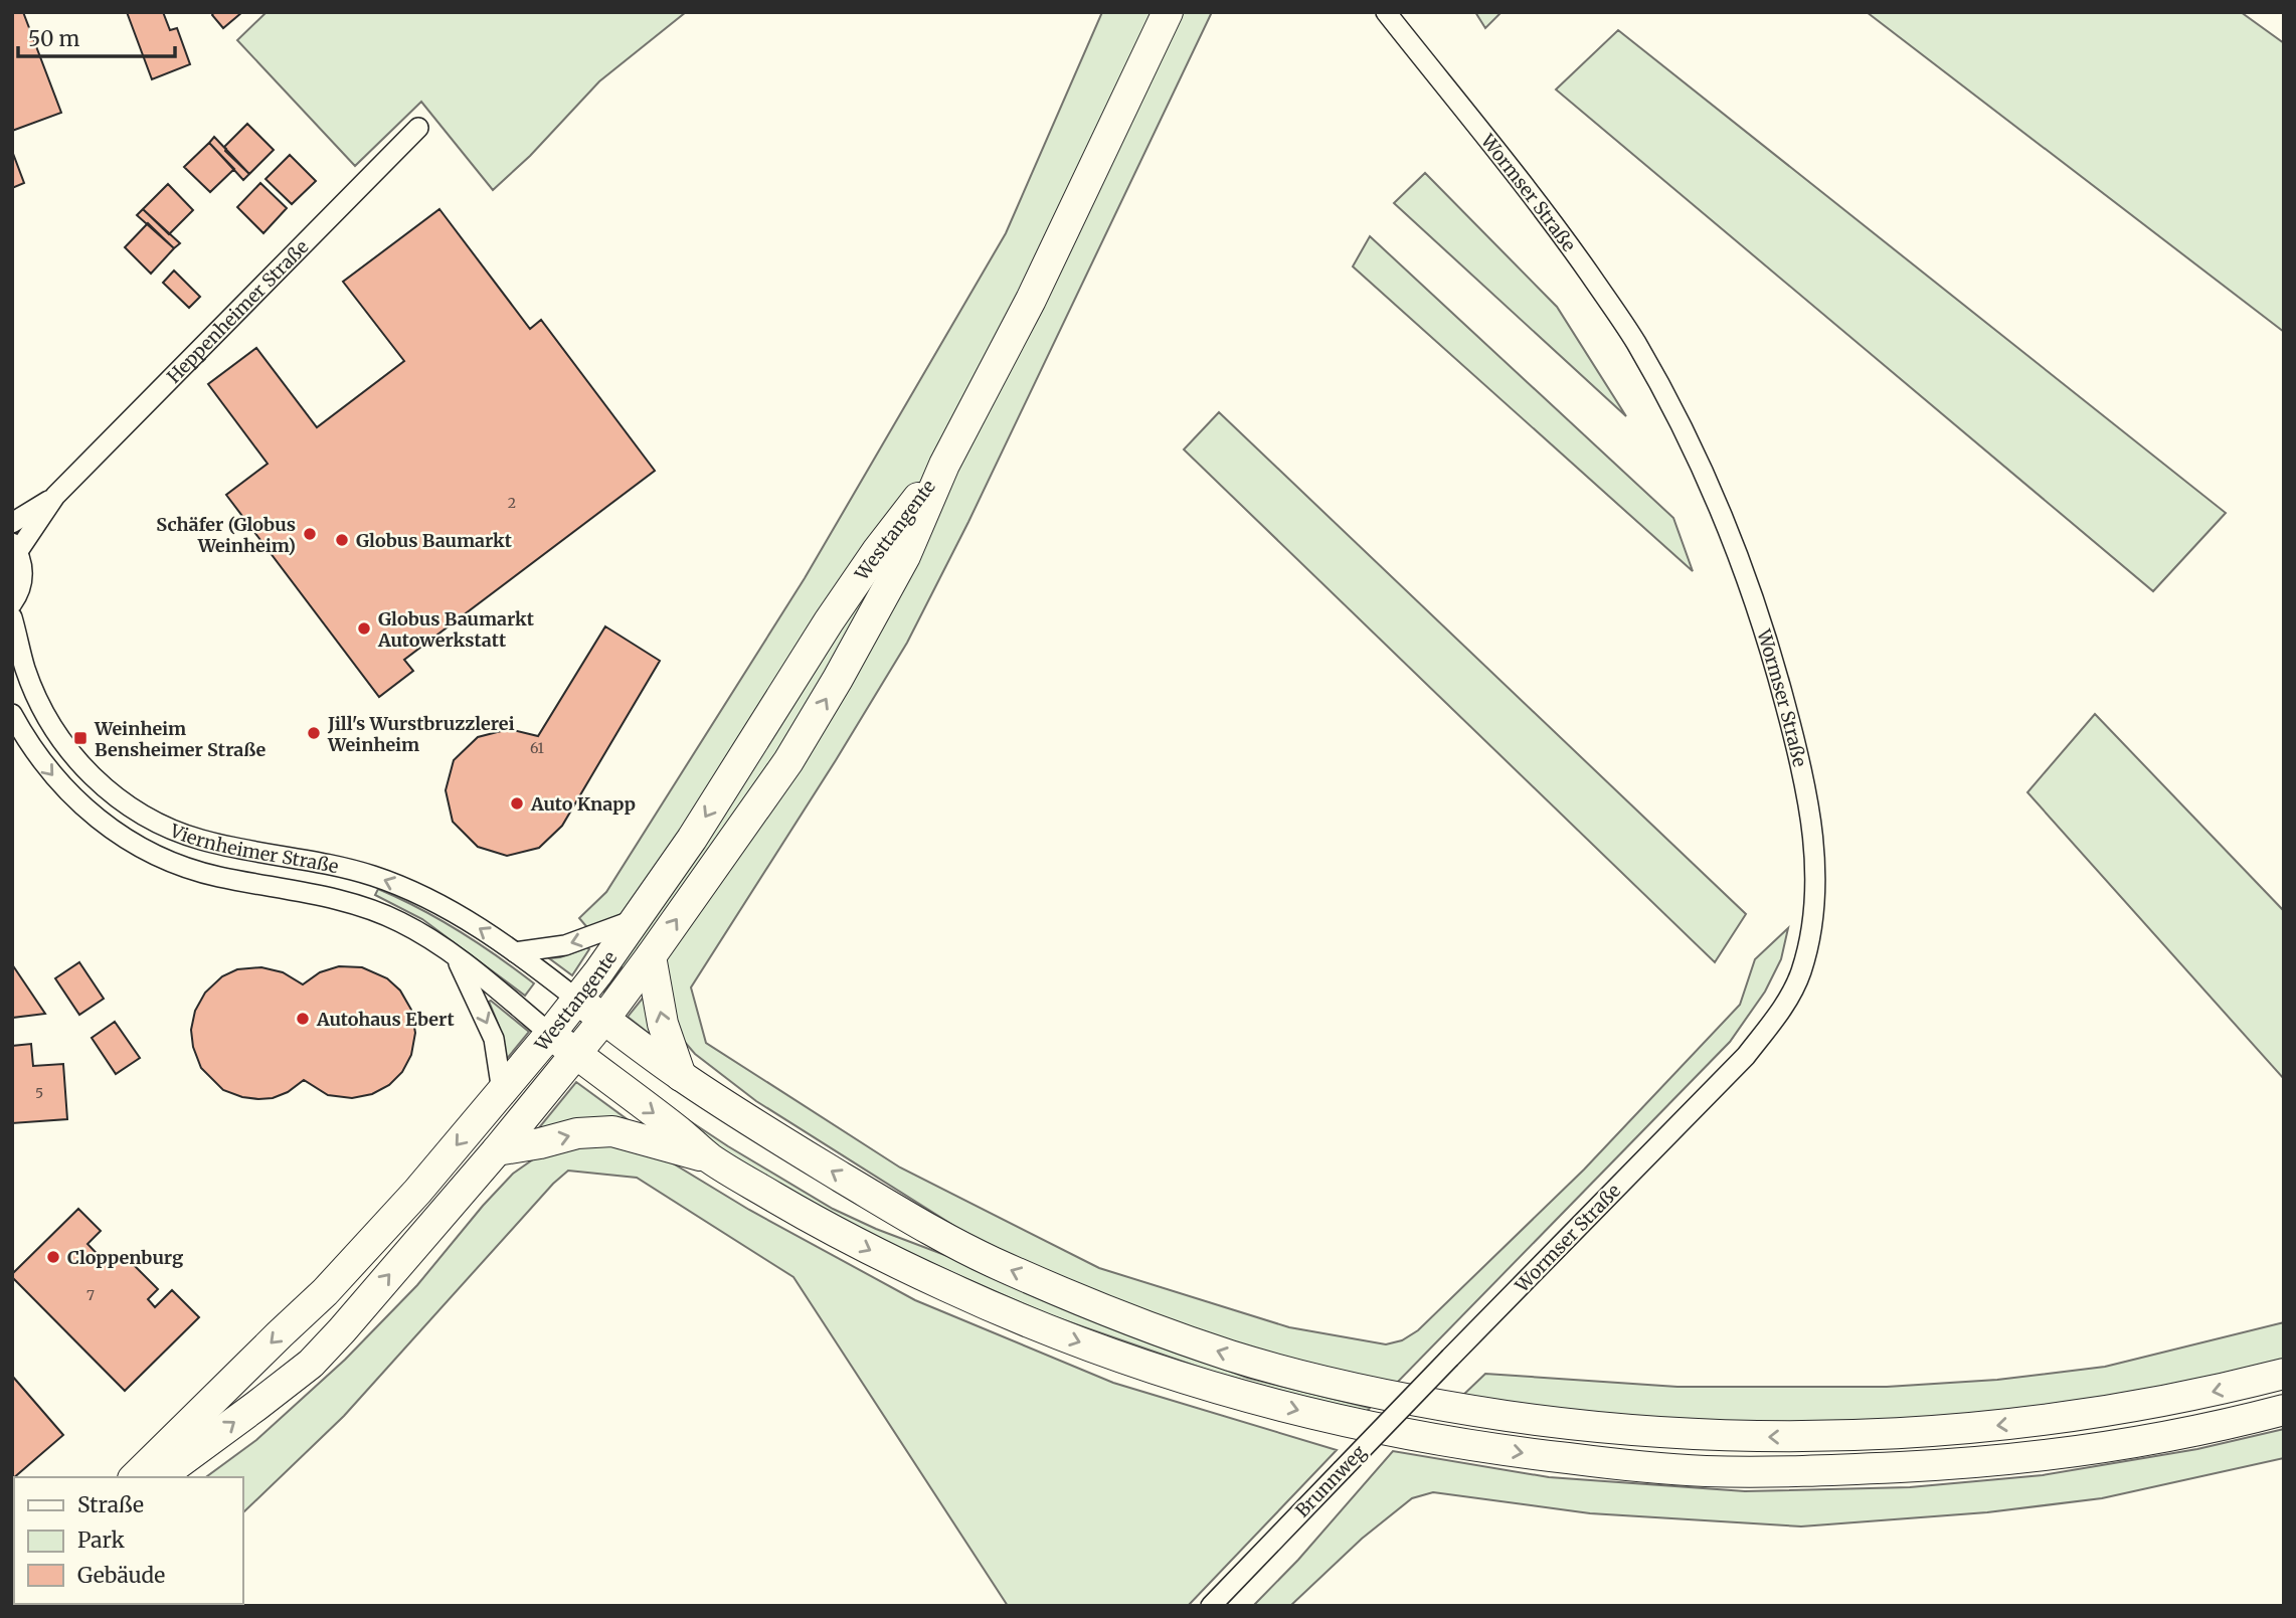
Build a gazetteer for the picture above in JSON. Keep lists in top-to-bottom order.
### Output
{
  "streets": {
    "main road": ["Westtangente"],
    "street": [
      "Wormser Straße",
      "Heppenheimer Straße",
      "Viernheimer Straße",
      "Brunnweg"
    ]
  },
  "crossings": [
    ["Wormser Straße", "Brunnweg"],
    ["Westtangente", "Viernheimer Straße"]
  ],
  "places": {
    "other": [
      "Schäfer (Globus Weinheim)",
      "Globus Baumarkt",
      "Globus Baumarkt Autowerkstatt",
      "Jill's Wurstbruzzlerei Weinheim",
      "Auto Knapp",
      "Autohaus Ebert",
      "Cloppenburg"
    ],
    "transit": ["Weinheim Bensheimer Straße"]
  },
  "house_numbers": [
    "2",
    "61",
    "5",
    "7"
  ],
  "legend": ["Straße", "Park", "Gebäude"],
  "scale_bar": "50 m"
}
